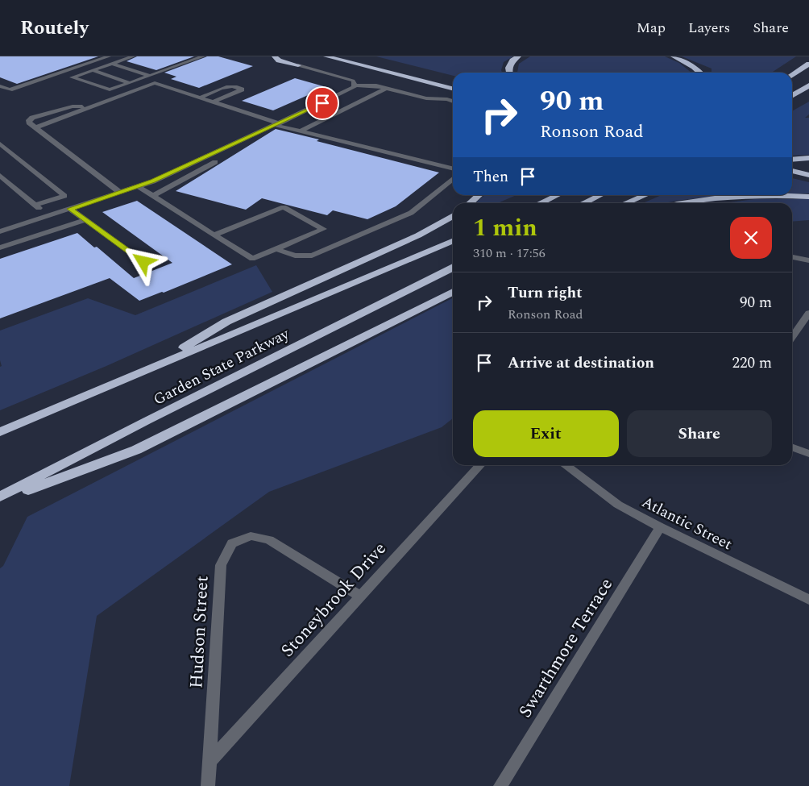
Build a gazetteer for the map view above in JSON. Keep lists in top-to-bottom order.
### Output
{
  "streets": {
    "highway": ["Garden State Parkway"],
    "street": [
      "Atlantic Street",
      "Stoneybrook Drive",
      "Hudson Street",
      "Swarthmore Terrace"
    ]
  },
  "crossings": [
    ["Atlantic Street", "Swarthmore Terrace"],
    ["Stoneybrook Drive", "Hudson Street"]
  ],
  "page": {
    "header": "Routely",
    "nav": ["Map", "Layers", "Share"],
    "turn": ["90 m", "Ronson Road"],
    "then": "Then",
    "heading": ["1 min", "310 m · 17:56"],
    "list": [
      {
        "name": "Turn right",
        "note": "Ronson Road",
        "value": "90 m"
      },
      {
        "name": "Arrive at destination",
        "value": "220 m"
      }
    ],
    "buttons": ["Exit", "Share"]
  }
}
